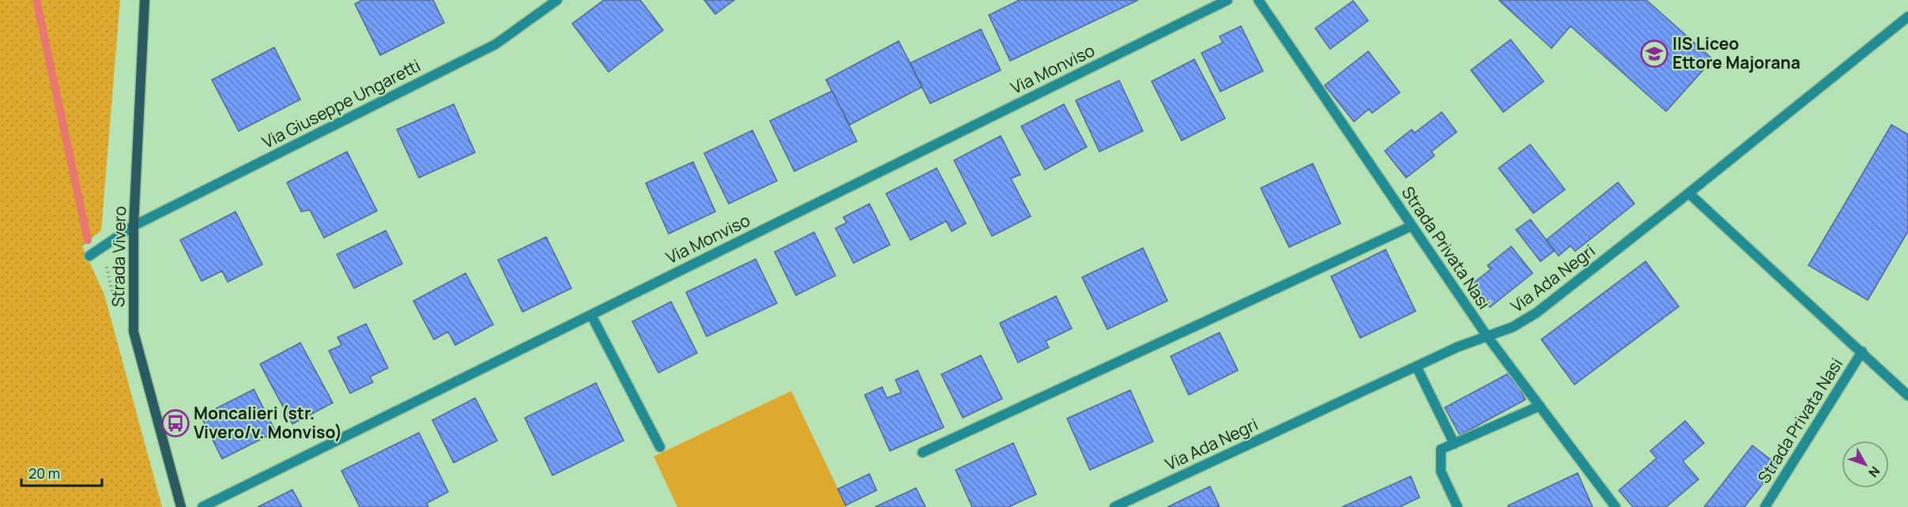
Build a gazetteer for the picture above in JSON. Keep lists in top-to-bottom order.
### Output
{
  "streets": {
    "street": [
      "Via Monviso",
      "Via Giuseppe Ungaretti",
      "Strada Privata Nasi",
      "Strada Vivero",
      "Via Ada Negri"
    ]
  },
  "crossings": [
    ["Via Giuseppe Ungaretti", "Strada Vivero"],
    ["Strada Privata Nasi", "Via Ada Negri"]
  ],
  "places": {
    "school or university": ["IIS Liceo Ettore Majorana"],
    "bus stop": ["Moncalieri (str. Vivero/v. Monviso)"]
  },
  "scale_bar": "20 m",
  "north": "bottom right"
}
